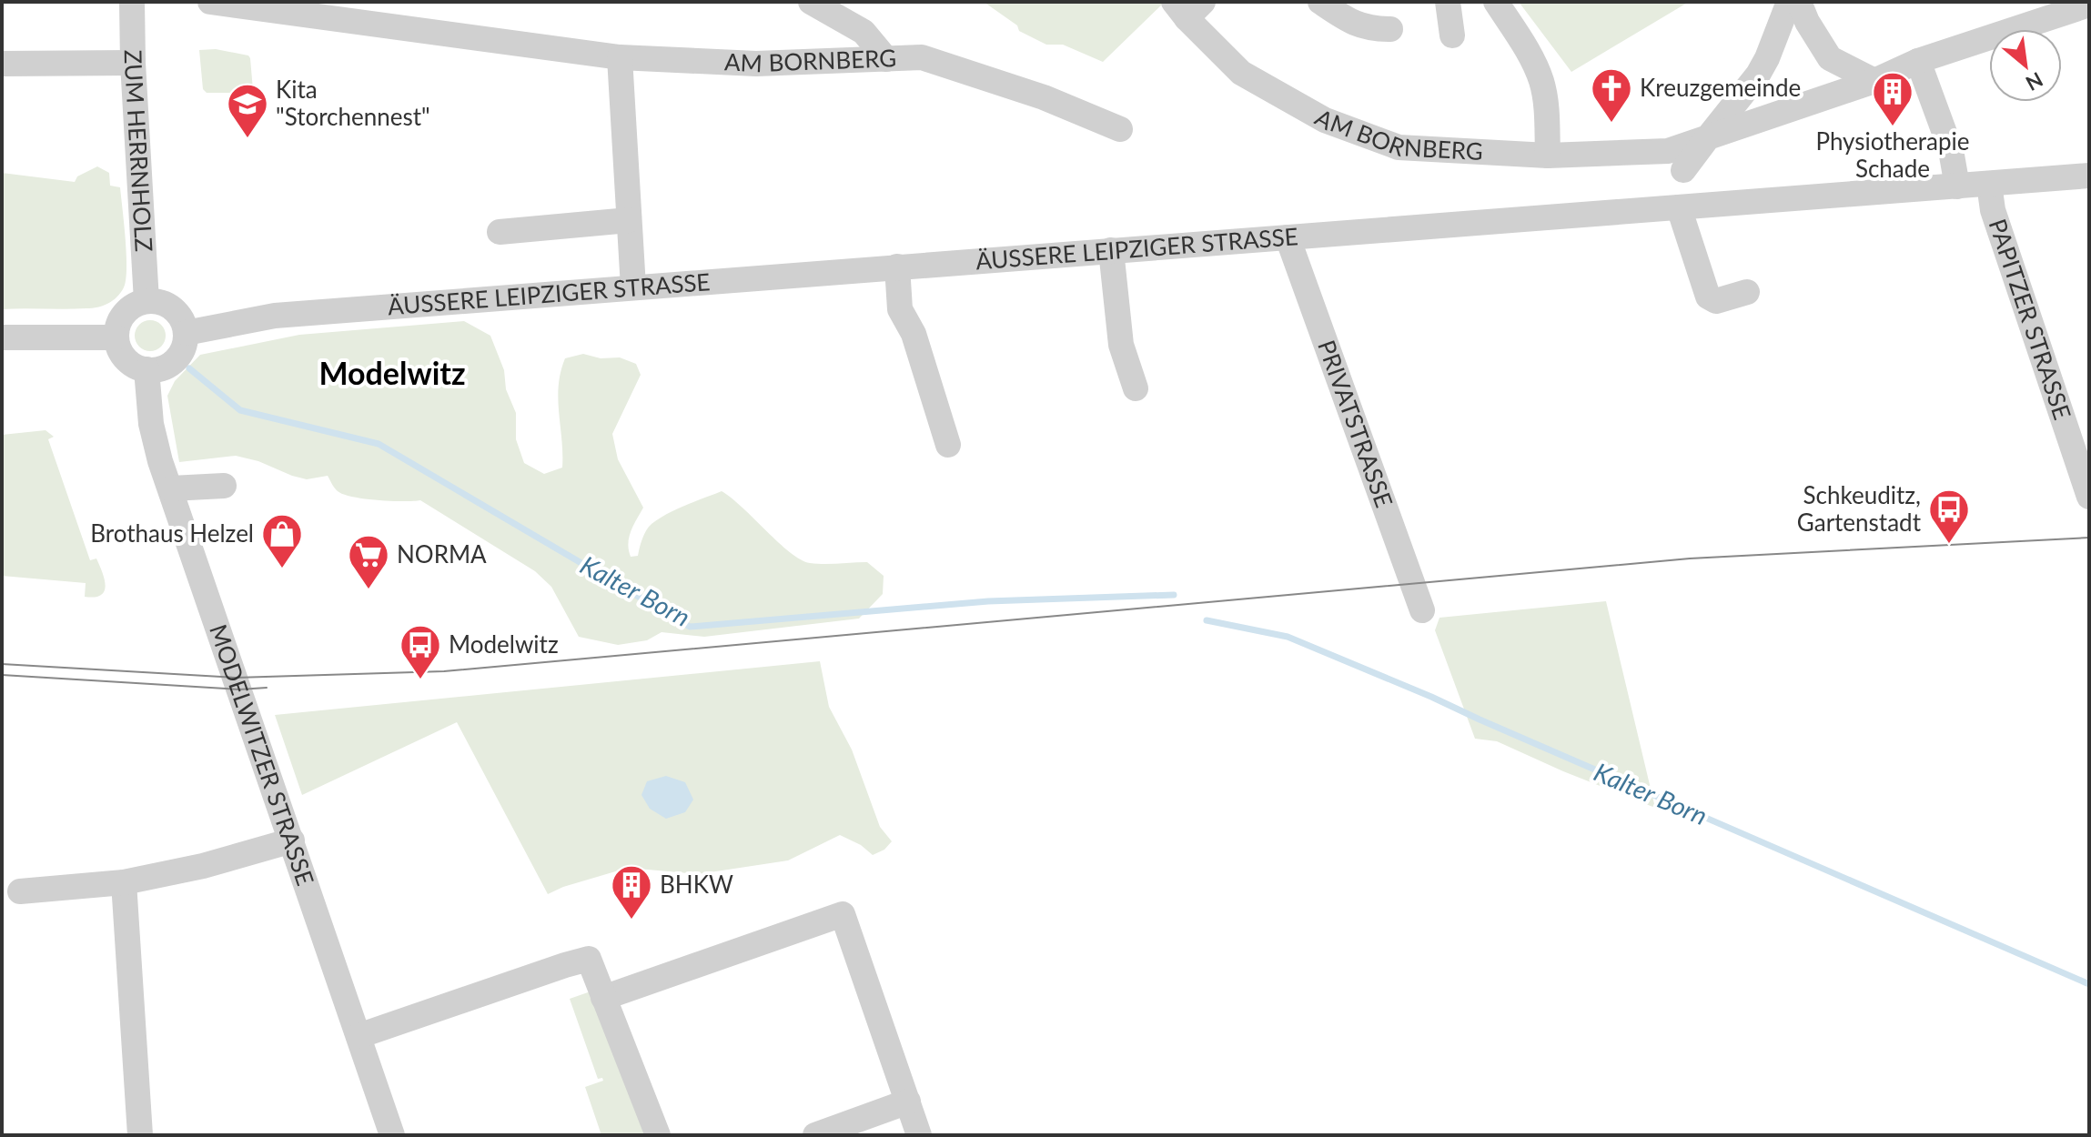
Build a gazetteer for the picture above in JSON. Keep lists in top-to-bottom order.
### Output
{
  "streets": {
    "street": [
      "AM BORNBERG",
      "ZUM HERRNHOLZ",
      "ÄUSSERE LEIPZIGER STRASSE",
      "PAPITZER STRASSE",
      "PRIVATSTRASSE",
      "MODELWITZER STRASSE"
    ]
  },
  "crossings": [
    ["ZUM HERRNHOLZ", "ÄUSSERE LEIPZIGER STRASSE"],
    ["ZUM HERRNHOLZ", "MODELWITZER STRASSE"],
    ["ÄUSSERE LEIPZIGER STRASSE", "PAPITZER STRASSE"],
    ["ÄUSSERE LEIPZIGER STRASSE", "PRIVATSTRASSE"],
    ["ÄUSSERE LEIPZIGER STRASSE", "MODELWITZER STRASSE"]
  ],
  "districts": ["Modelwitz"],
  "water": ["Kalter Born"],
  "places": {
    "church": ["Kreuzgemeinde"],
    "building": ["Physiotherapie Schade", "BHKW"],
    "school or university": ["Kita \"Storchennest\""],
    "bus stop": ["Schkeuditz, Gartenstadt", "Modelwitz"],
    "shop": ["Brothaus Helzel"],
    "supermarket": ["NORMA"]
  },
  "north": "bottom right"
}
